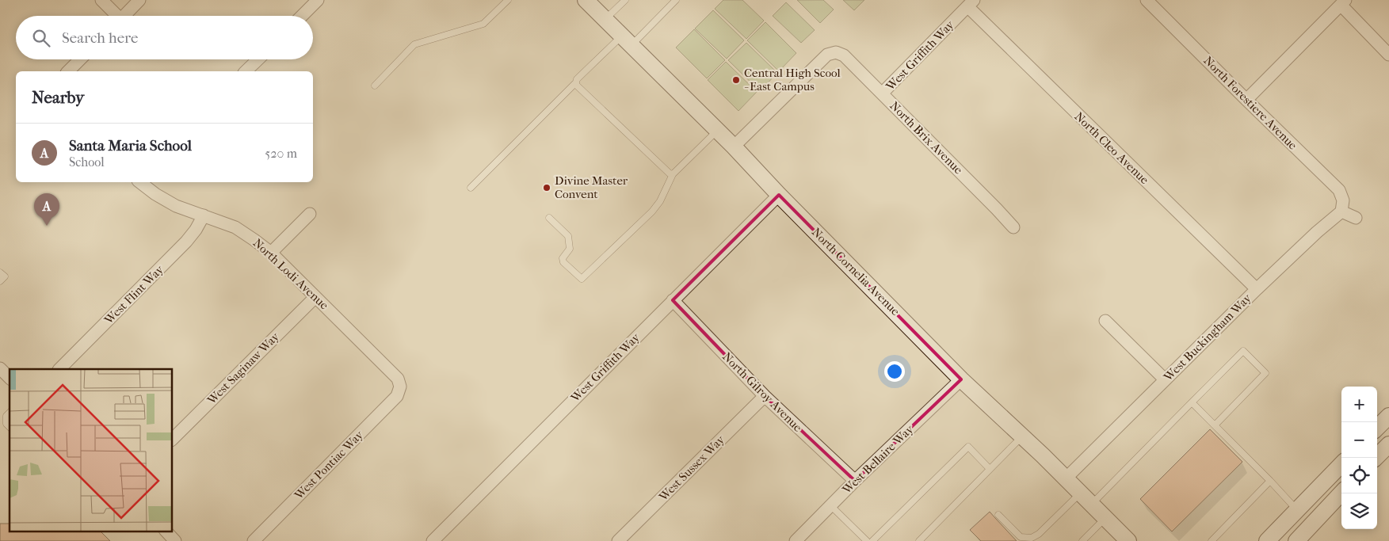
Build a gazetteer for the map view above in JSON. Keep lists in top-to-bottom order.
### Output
{
  "streets": {
    "street": [
      "West Griffith Way",
      "North Forestiere Avenue",
      "North Brix Avenue",
      "North Cleo Avenue",
      "North Cornelia Avenue",
      "North Lodi Avenue",
      "West Flint Way",
      "West Buckingham Way",
      "West Saginaw Way",
      "North Gilroy Avenue",
      "West Bellaire Way",
      "West Pontiac Way",
      "West Sussex Way"
    ]
  },
  "crossings": [
    ["West Griffith Way", "North Brix Avenue"],
    ["West Griffith Way", "North Cleo Avenue"],
    ["West Griffith Way", "North Cornelia Avenue"],
    ["West Griffith Way", "North Gilroy Avenue"],
    ["North Forestiere Avenue", "West Buckingham Way"],
    ["North Brix Avenue", "North Cornelia Avenue"],
    ["North Cleo Avenue", "West Buckingham Way"],
    ["North Cornelia Avenue", "West Buckingham Way"],
    ["North Cornelia Avenue", "West Bellaire Way"],
    ["North Lodi Avenue", "West Flint Way"],
    ["North Lodi Avenue", "West Saginaw Way"],
    ["North Lodi Avenue", "West Pontiac Way"],
    ["North Gilroy Avenue", "West Bellaire Way"],
    ["North Gilroy Avenue", "West Sussex Way"]
  ],
  "places": ["Central High Scool - East Campus", "Divine Master Convent"],
  "page": {
    "search": "Search here",
    "heading": "Nearby",
    "list": [
      {
        "mark": "A",
        "name": "Santa Maria School",
        "note": "School",
        "value": "520 m"
      }
    ],
    "pins": "A",
    "map_buttons": ["+", "−"]
  }
}
